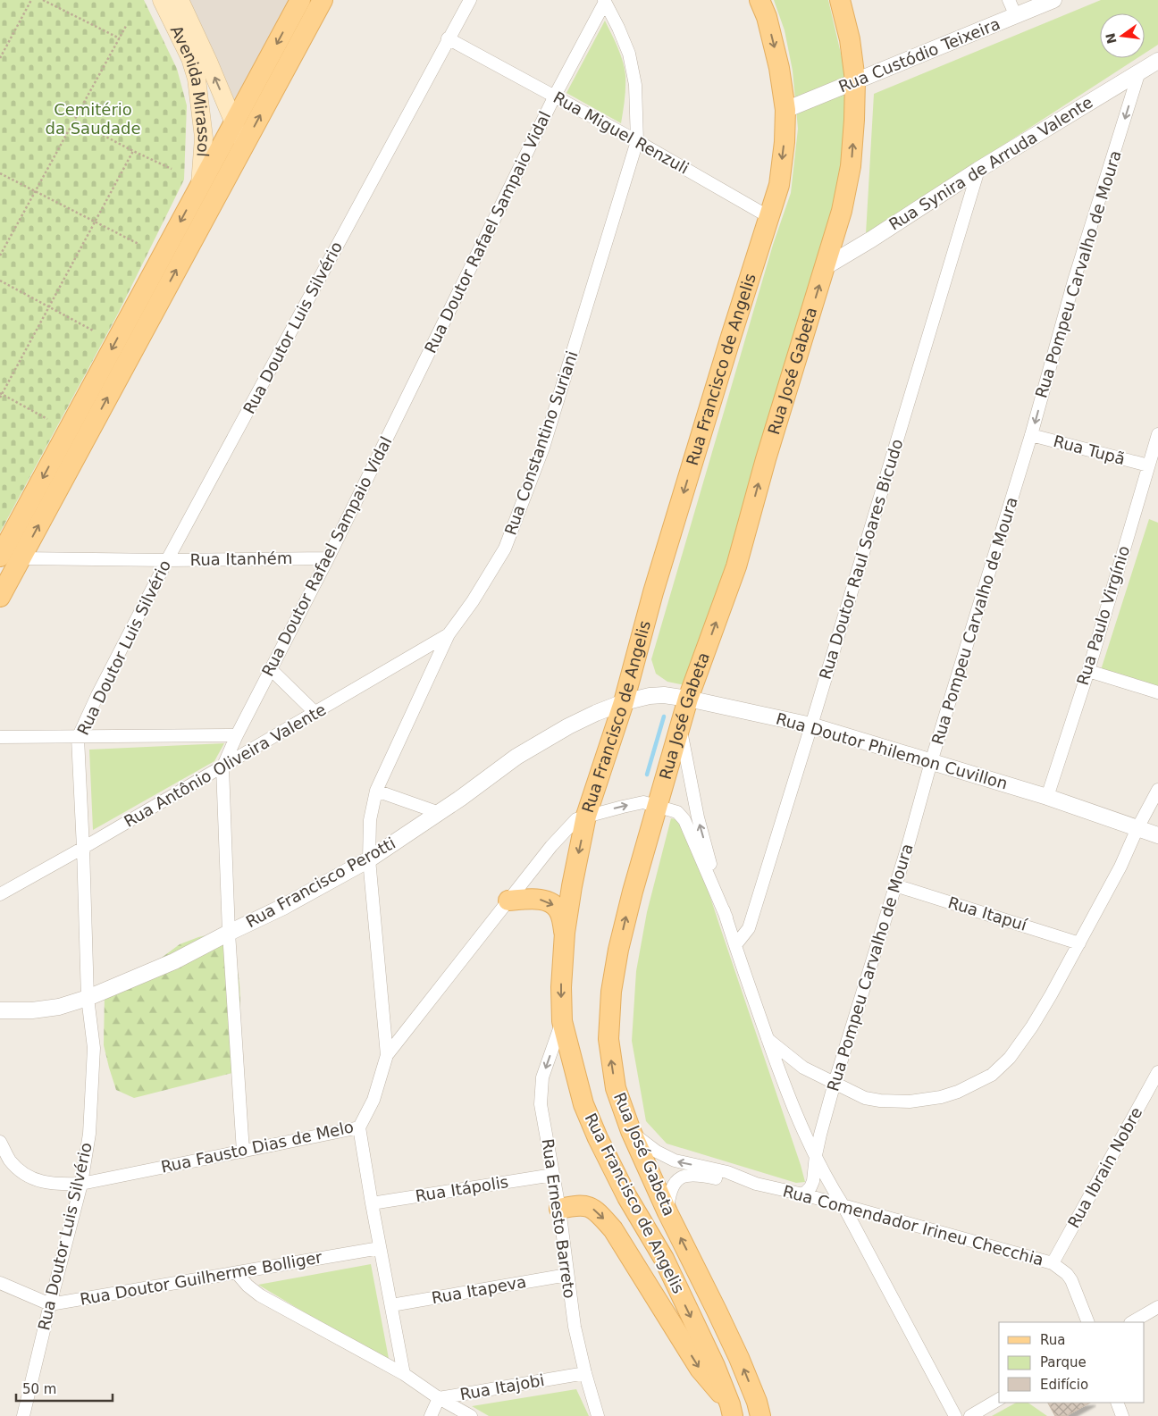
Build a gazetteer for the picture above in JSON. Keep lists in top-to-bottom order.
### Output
{
  "streets": {
    "main road": ["Avenida Mirassol", "Rua Francisco de Angelis", "Rua José Gabeta"],
    "street": [
      "Rua Custódio Teixeira",
      "Rua Miguel Renzuli",
      "Rua Synira de Arruda Valente",
      "Rua Doutor Rafael Sampaio Vidal",
      "Rua Pompeu Carvalho de Moura",
      "Rua Doutor Luis Silvério",
      "Rua Constantino Suriani",
      "Rua Tupã",
      "Rua Itanhém",
      "Rua Doutor Raul Soares Bicudo",
      "Rua Paulo Virgínio",
      "Rua Doutor Philemon Cuvillon",
      "Rua Antônio Oliveira Valente",
      "Rua Francisco Perotti",
      "Rua Itapuí",
      "Rua Fausto Dias de Melo",
      "Rua Ibrain Nobre",
      "Rua Itápolis",
      "Rua Ernesto Barreto",
      "Rua Comendador Irineu Checchia",
      "Rua Doutor Guilherme Bolliger",
      "Rua Itapeva",
      "Rua Itajobi"
    ]
  },
  "crossings": [
    ["Rua Custódio Teixeira", "Rua Francisco de Angelis"],
    ["Rua Custódio Teixeira", "Rua José Gabeta"],
    ["Rua Miguel Renzuli", "Rua Doutor Rafael Sampaio Vidal"],
    ["Rua Miguel Renzuli", "Rua Doutor Luis Silvério"],
    ["Rua Miguel Renzuli", "Rua Francisco de Angelis"],
    ["Rua Miguel Renzuli", "Rua Constantino Suriani"],
    ["Rua Synira de Arruda Valente", "Rua Pompeu Carvalho de Moura"],
    ["Rua Synira de Arruda Valente", "Rua José Gabeta"],
    ["Rua Synira de Arruda Valente", "Rua Doutor Raul Soares Bicudo"],
    ["Rua Doutor Rafael Sampaio Vidal", "Rua Constantino Suriani"],
    ["Rua Doutor Rafael Sampaio Vidal", "Rua Itanhém"],
    ["Rua Doutor Rafael Sampaio Vidal", "Rua Antônio Oliveira Valente"],
    ["Rua Doutor Rafael Sampaio Vidal", "Rua Francisco Perotti"],
    ["Rua Doutor Rafael Sampaio Vidal", "Rua Fausto Dias de Melo"],
    ["Rua Pompeu Carvalho de Moura", "Rua Tupã"],
    ["Rua Pompeu Carvalho de Moura", "Rua Doutor Philemon Cuvillon"],
    ["Rua Pompeu Carvalho de Moura", "Rua Itapuí"],
    ["Rua Pompeu Carvalho de Moura", "Rua Comendador Irineu Checchia"],
    ["Rua Doutor Luis Silvério", "Rua Itanhém"],
    ["Rua Doutor Luis Silvério", "Rua Antônio Oliveira Valente"],
    ["Rua Doutor Luis Silvério", "Rua Francisco Perotti"],
    ["Rua Doutor Luis Silvério", "Rua Fausto Dias de Melo"],
    ["Rua Doutor Luis Silvério", "Rua Doutor Guilherme Bolliger"],
    ["Rua Francisco de Angelis", "Rua Doutor Philemon Cuvillon"],
    ["Rua Francisco de Angelis", "Rua Fausto Dias de Melo"],
    ["Rua Francisco de Angelis", "Rua Ernesto Barreto"],
    ["Rua José Gabeta", "Rua Doutor Philemon Cuvillon"],
    ["Rua José Gabeta", "Rua Fausto Dias de Melo"],
    ["Rua José Gabeta", "Rua Comendador Irineu Checchia"],
    ["Rua Constantino Suriani", "Rua Antônio Oliveira Valente"],
    ["Rua Constantino Suriani", "Rua Francisco Perotti"],
    ["Rua Constantino Suriani", "Rua Fausto Dias de Melo"],
    ["Rua Tupã", "Rua Paulo Virgínio"],
    ["Rua Doutor Raul Soares Bicudo", "Rua Doutor Philemon Cuvillon"],
    ["Rua Paulo Virgínio", "Rua Doutor Philemon Cuvillon"],
    ["Rua Doutor Philemon Cuvillon", "Rua Francisco Perotti"],
    ["Rua Ibrain Nobre", "Rua Comendador Irineu Checchia"],
    ["Rua Itápolis", "Rua Ernesto Barreto"],
    ["Rua Ernesto Barreto", "Rua Itapeva"],
    ["Rua Ernesto Barreto", "Rua Itajobi"]
  ],
  "one_way": ["Rua Francisco de Angelis", "Rua José Gabeta", "Rua Ernesto Barreto"],
  "parks": ["Cemitério da Saudade"],
  "legend": ["Rua", "Parque", "Edifício"],
  "scale_bar": "50 m",
  "north": "left"
}
